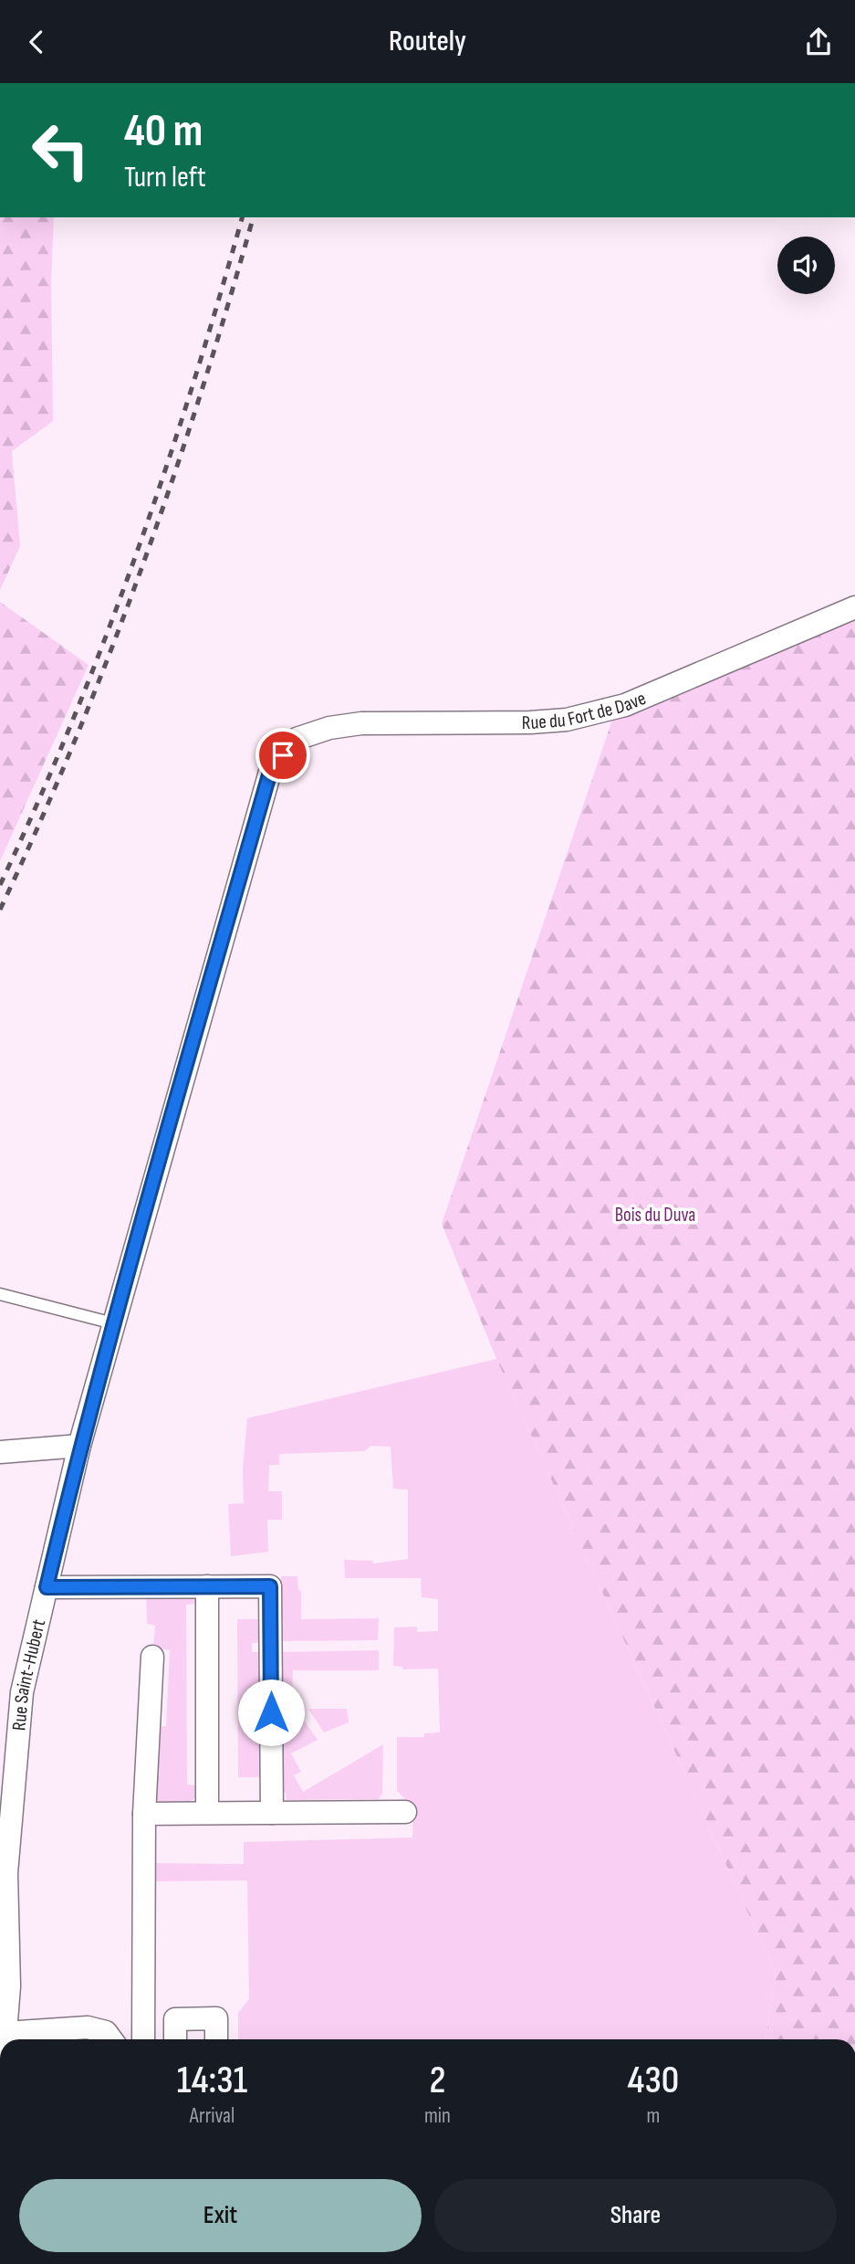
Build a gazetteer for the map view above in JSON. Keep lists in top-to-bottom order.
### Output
{
  "streets": {
    "street": ["Rue du Fort de Dave", "Rue Saint-Hubert"]
  },
  "crossings": [
    ["Rue du Fort de Dave", "Rue Saint-Hubert"]
  ],
  "parks": ["Bois du Duva"],
  "page": {
    "header": "Routely",
    "turn": ["40 m", "Turn left"],
    "eta": [
      "14:31",
      "Arrival",
      "2",
      "min",
      "430",
      "m"
    ],
    "buttons": ["Exit", "Share"]
  }
}
